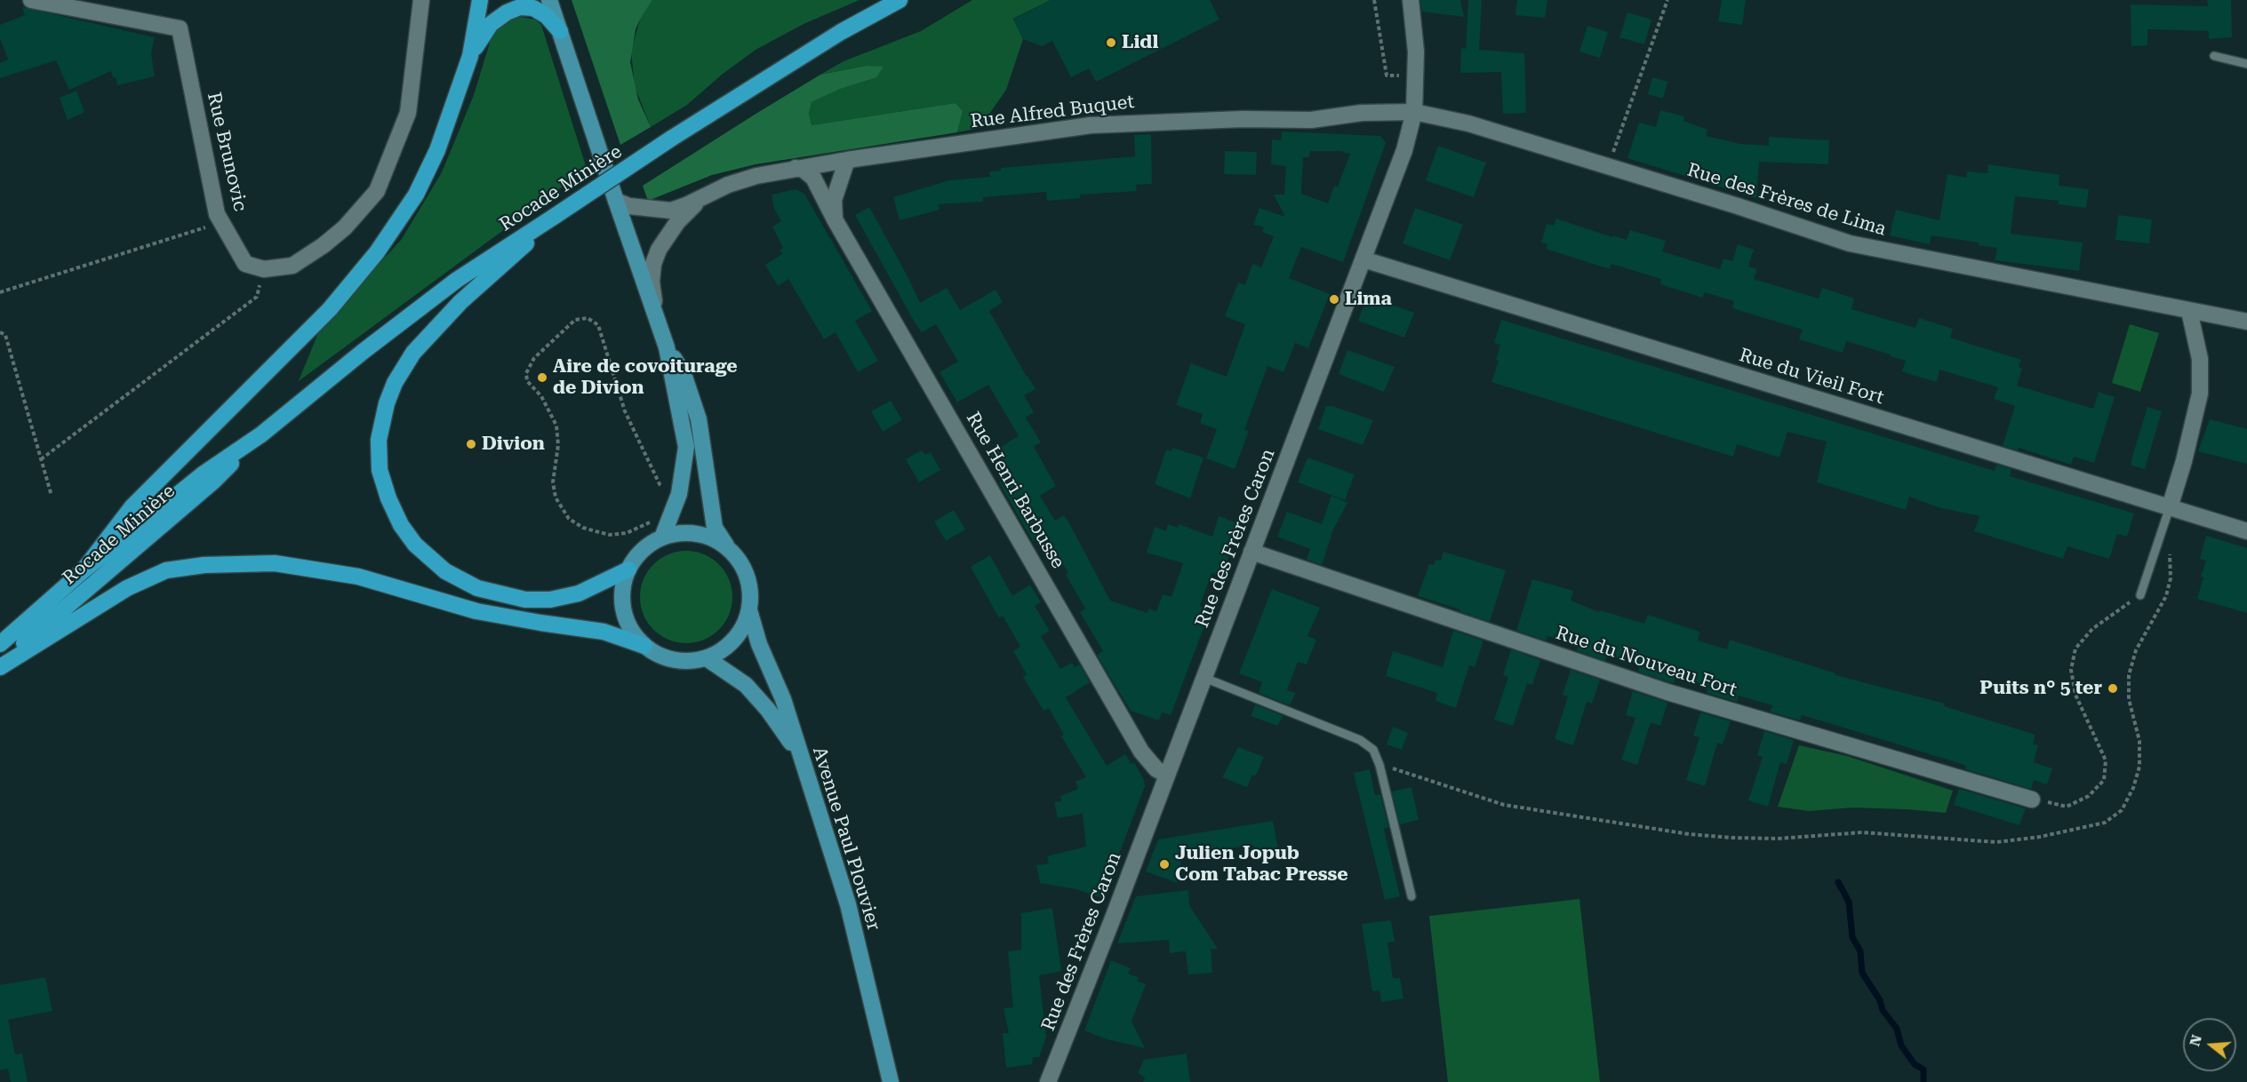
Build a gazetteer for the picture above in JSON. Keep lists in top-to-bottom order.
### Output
{
  "streets": {
    "highway": ["Rocade Minière"],
    "main road": ["Avenue Paul Plouvier"],
    "street": [
      "Rue Alfred Buquet",
      "Rue Brunovic",
      "Rue des Frères de Lima",
      "Rue du Vieil Fort",
      "Rue Henri Barbusse",
      "Rue des Frères Caron",
      "Rue du Nouveau Fort"
    ]
  },
  "crossings": [
    ["Rue Alfred Buquet", "Rue des Frères de Lima"],
    ["Rue Alfred Buquet", "Rue Henri Barbusse"],
    ["Rue Alfred Buquet", "Rue des Frères Caron"],
    ["Rue des Frères de Lima", "Rue des Frères Caron"],
    ["Rue du Vieil Fort", "Rue des Frères Caron"],
    ["Rue Henri Barbusse", "Rue des Frères Caron"],
    ["Rue des Frères Caron", "Rue du Nouveau Fort"]
  ],
  "places": [
    "Lidl",
    "Lima",
    "Aire de covoiturage de Divion",
    "Divion",
    "Puits n° 5 ter",
    "Julien Jopub Com Tabac Presse"
  ],
  "north": "left"
}
